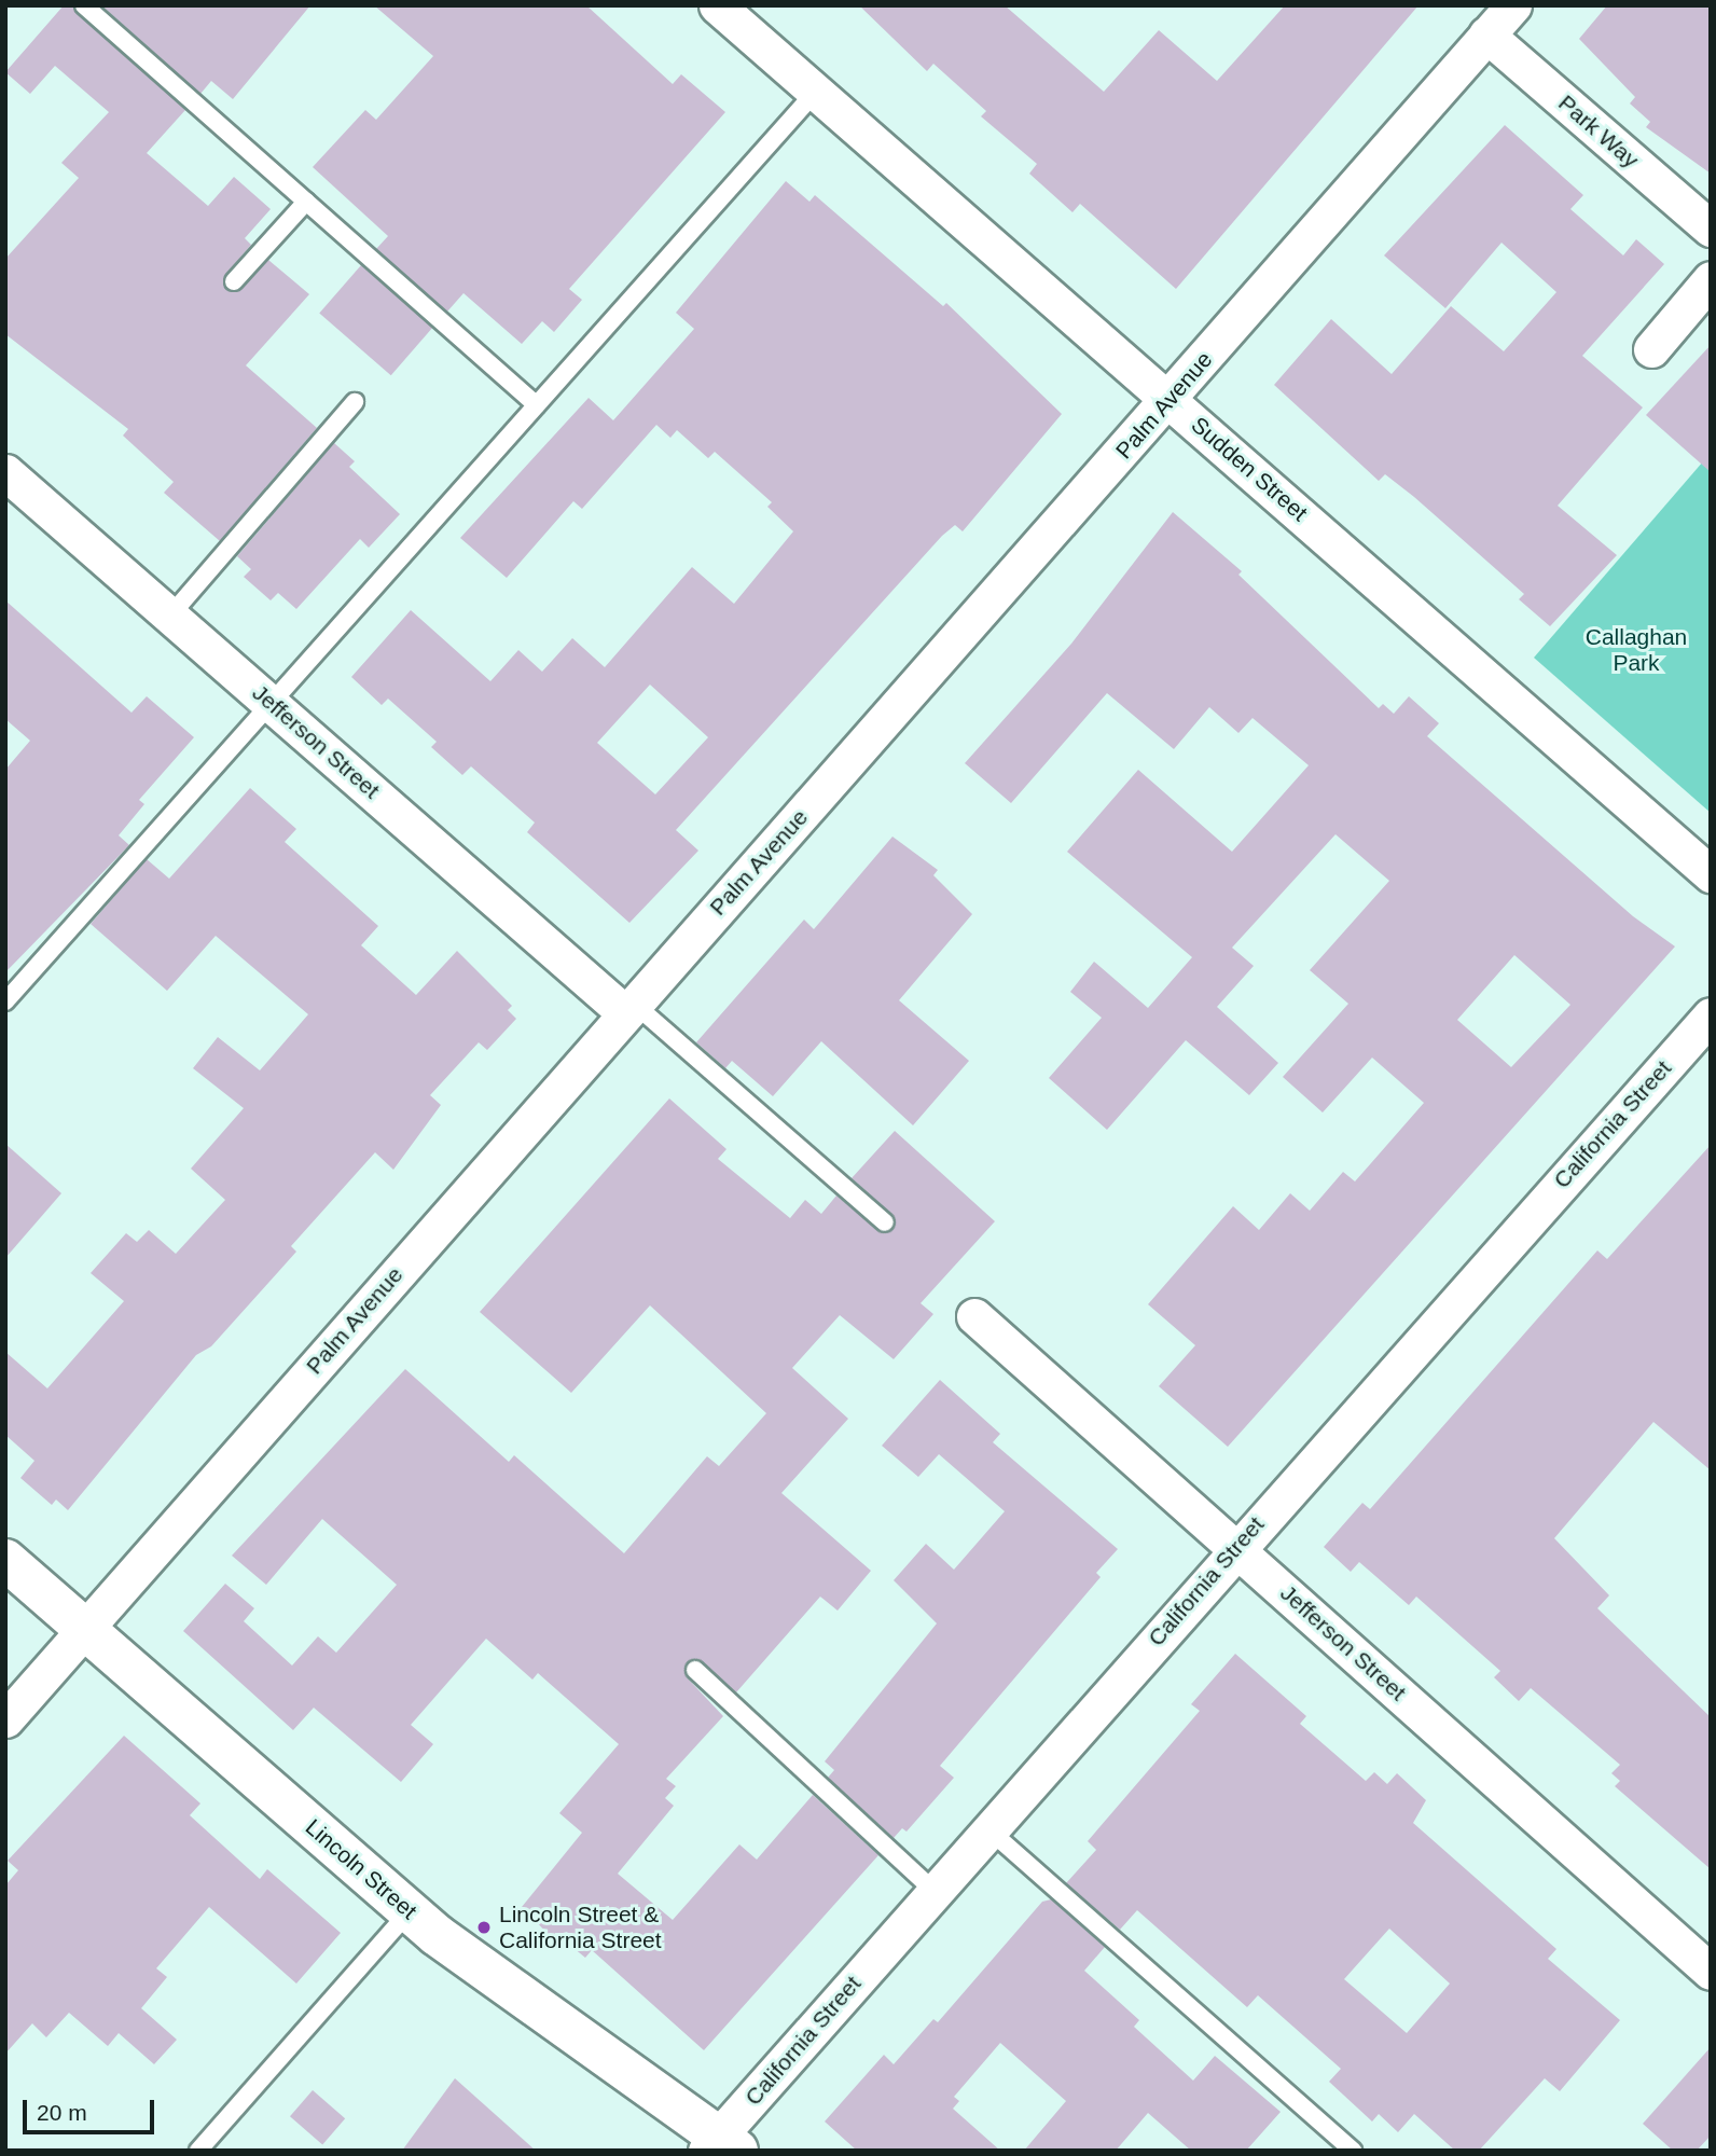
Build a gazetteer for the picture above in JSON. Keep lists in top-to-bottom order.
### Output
{
  "streets": {
    "street": [
      "Park Way",
      "Palm Avenue",
      "Sudden Street",
      "Jefferson Street",
      "California Street",
      "Lincoln Street"
    ]
  },
  "crossings": [
    ["Park Way", "Palm Avenue"],
    ["Palm Avenue", "Sudden Street"],
    ["Palm Avenue", "Jefferson Street"],
    ["Palm Avenue", "Lincoln Street"],
    ["Jefferson Street", "California Street"],
    ["California Street", "Lincoln Street"]
  ],
  "parks": ["Callaghan Park"],
  "places": ["Lincoln Street & California Street"],
  "scale_bar": "20 m"
}
